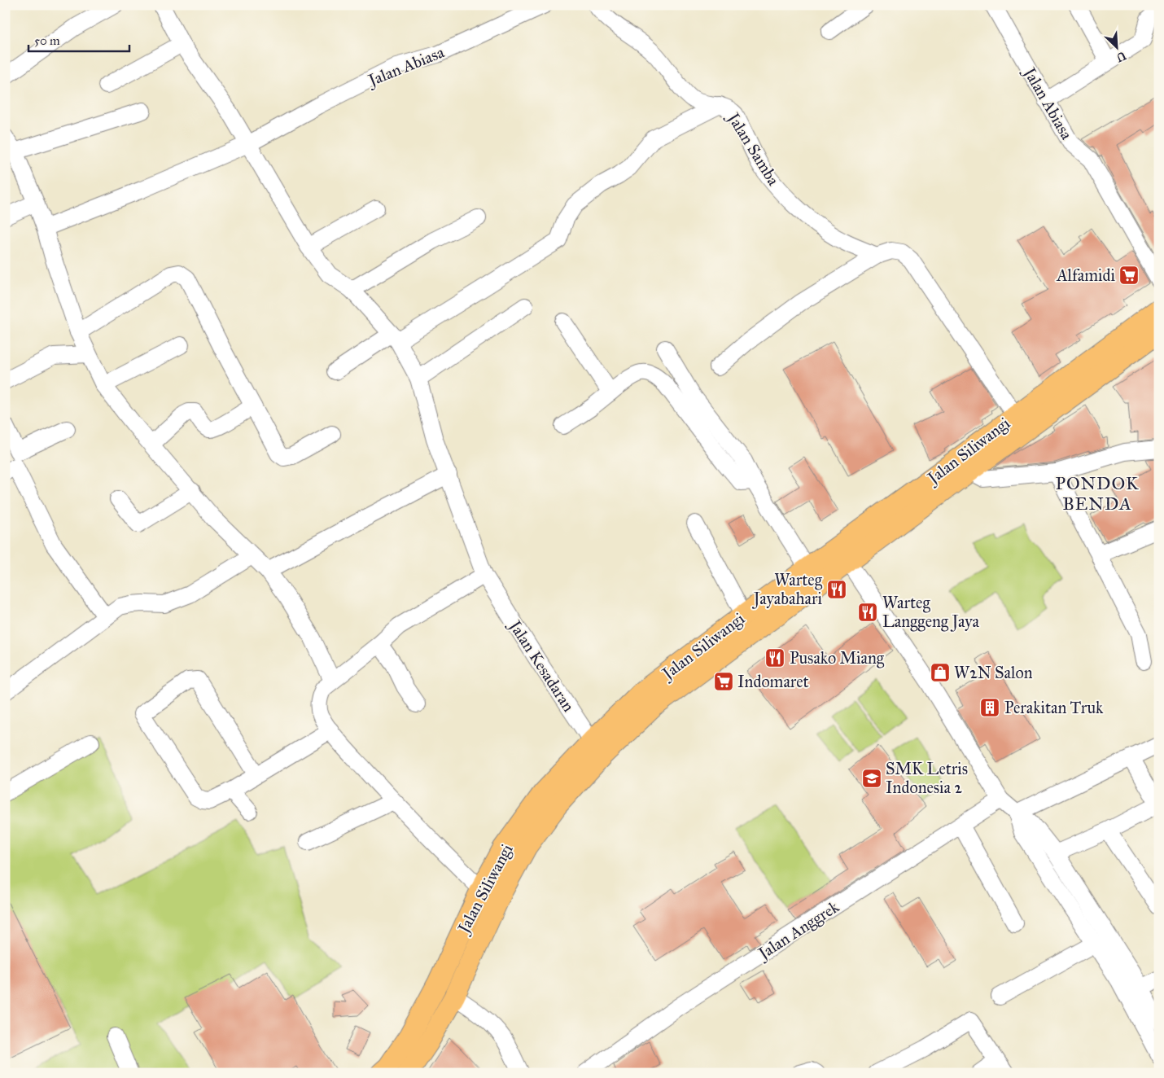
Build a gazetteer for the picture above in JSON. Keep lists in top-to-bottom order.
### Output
{
  "streets": {
    "main road": ["Jalan Siliwangi"],
    "street": [
      "Jalan Abiasa",
      "Jalan Samba",
      "Jalan Kesadaran",
      "Jalan Anggrek"
    ]
  },
  "crossings": [
    ["Jalan Abiasa", "Jalan Kesadaran"],
    ["Jalan Siliwangi", "Jalan Kesadaran"]
  ],
  "districts": ["PONDOK BENDA"],
  "places": {
    "supermarket": ["Alfamidi", "Indomaret"],
    "restaurant": ["Warteg Jayabahari", "Warteg Langgeng Jaya", "Pusako Miang"],
    "shop": ["W2N Salon"],
    "building": ["Perakitan Truk"],
    "school or university": ["SMK Letris Indonesia 2"]
  },
  "scale_bar": "50 m",
  "north": "bottom right"
}
